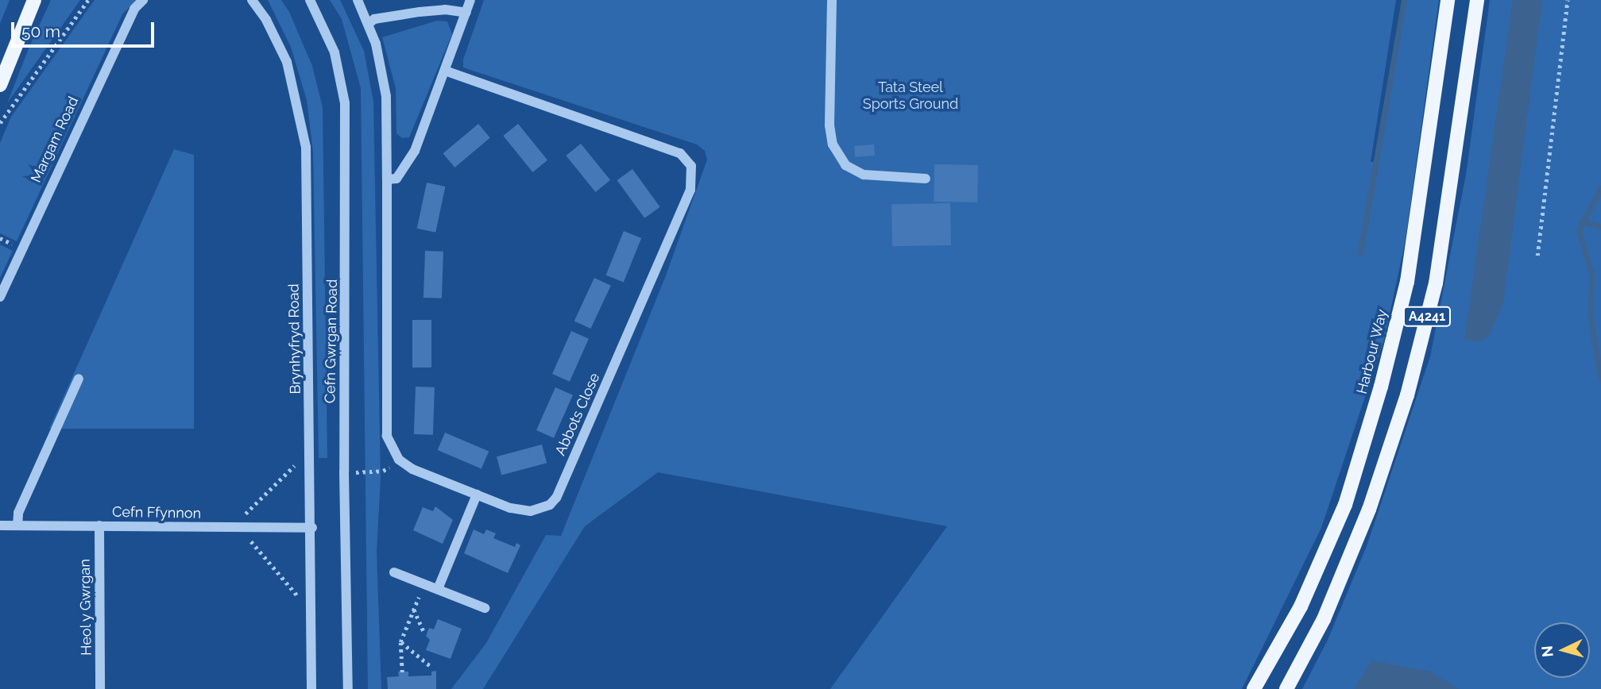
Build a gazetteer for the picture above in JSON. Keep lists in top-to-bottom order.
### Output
{
  "streets": {
    "main road": ["A4241", "Harbour Way"],
    "street": [
      "Margam Road",
      "Brynhyfryd Road",
      "Cefn Gwrgan Road",
      "Abbots Close",
      "Cefn Ffynnon",
      "Heol y Gwrgan"
    ]
  },
  "crossings": [
    ["Brynhyfryd Road", "Cefn Ffynnon"],
    ["Cefn Ffynnon", "Heol y Gwrgan"]
  ],
  "parks": ["Tata Steel Sports Ground"],
  "scale_bar": "50 m",
  "north": "left"
}
